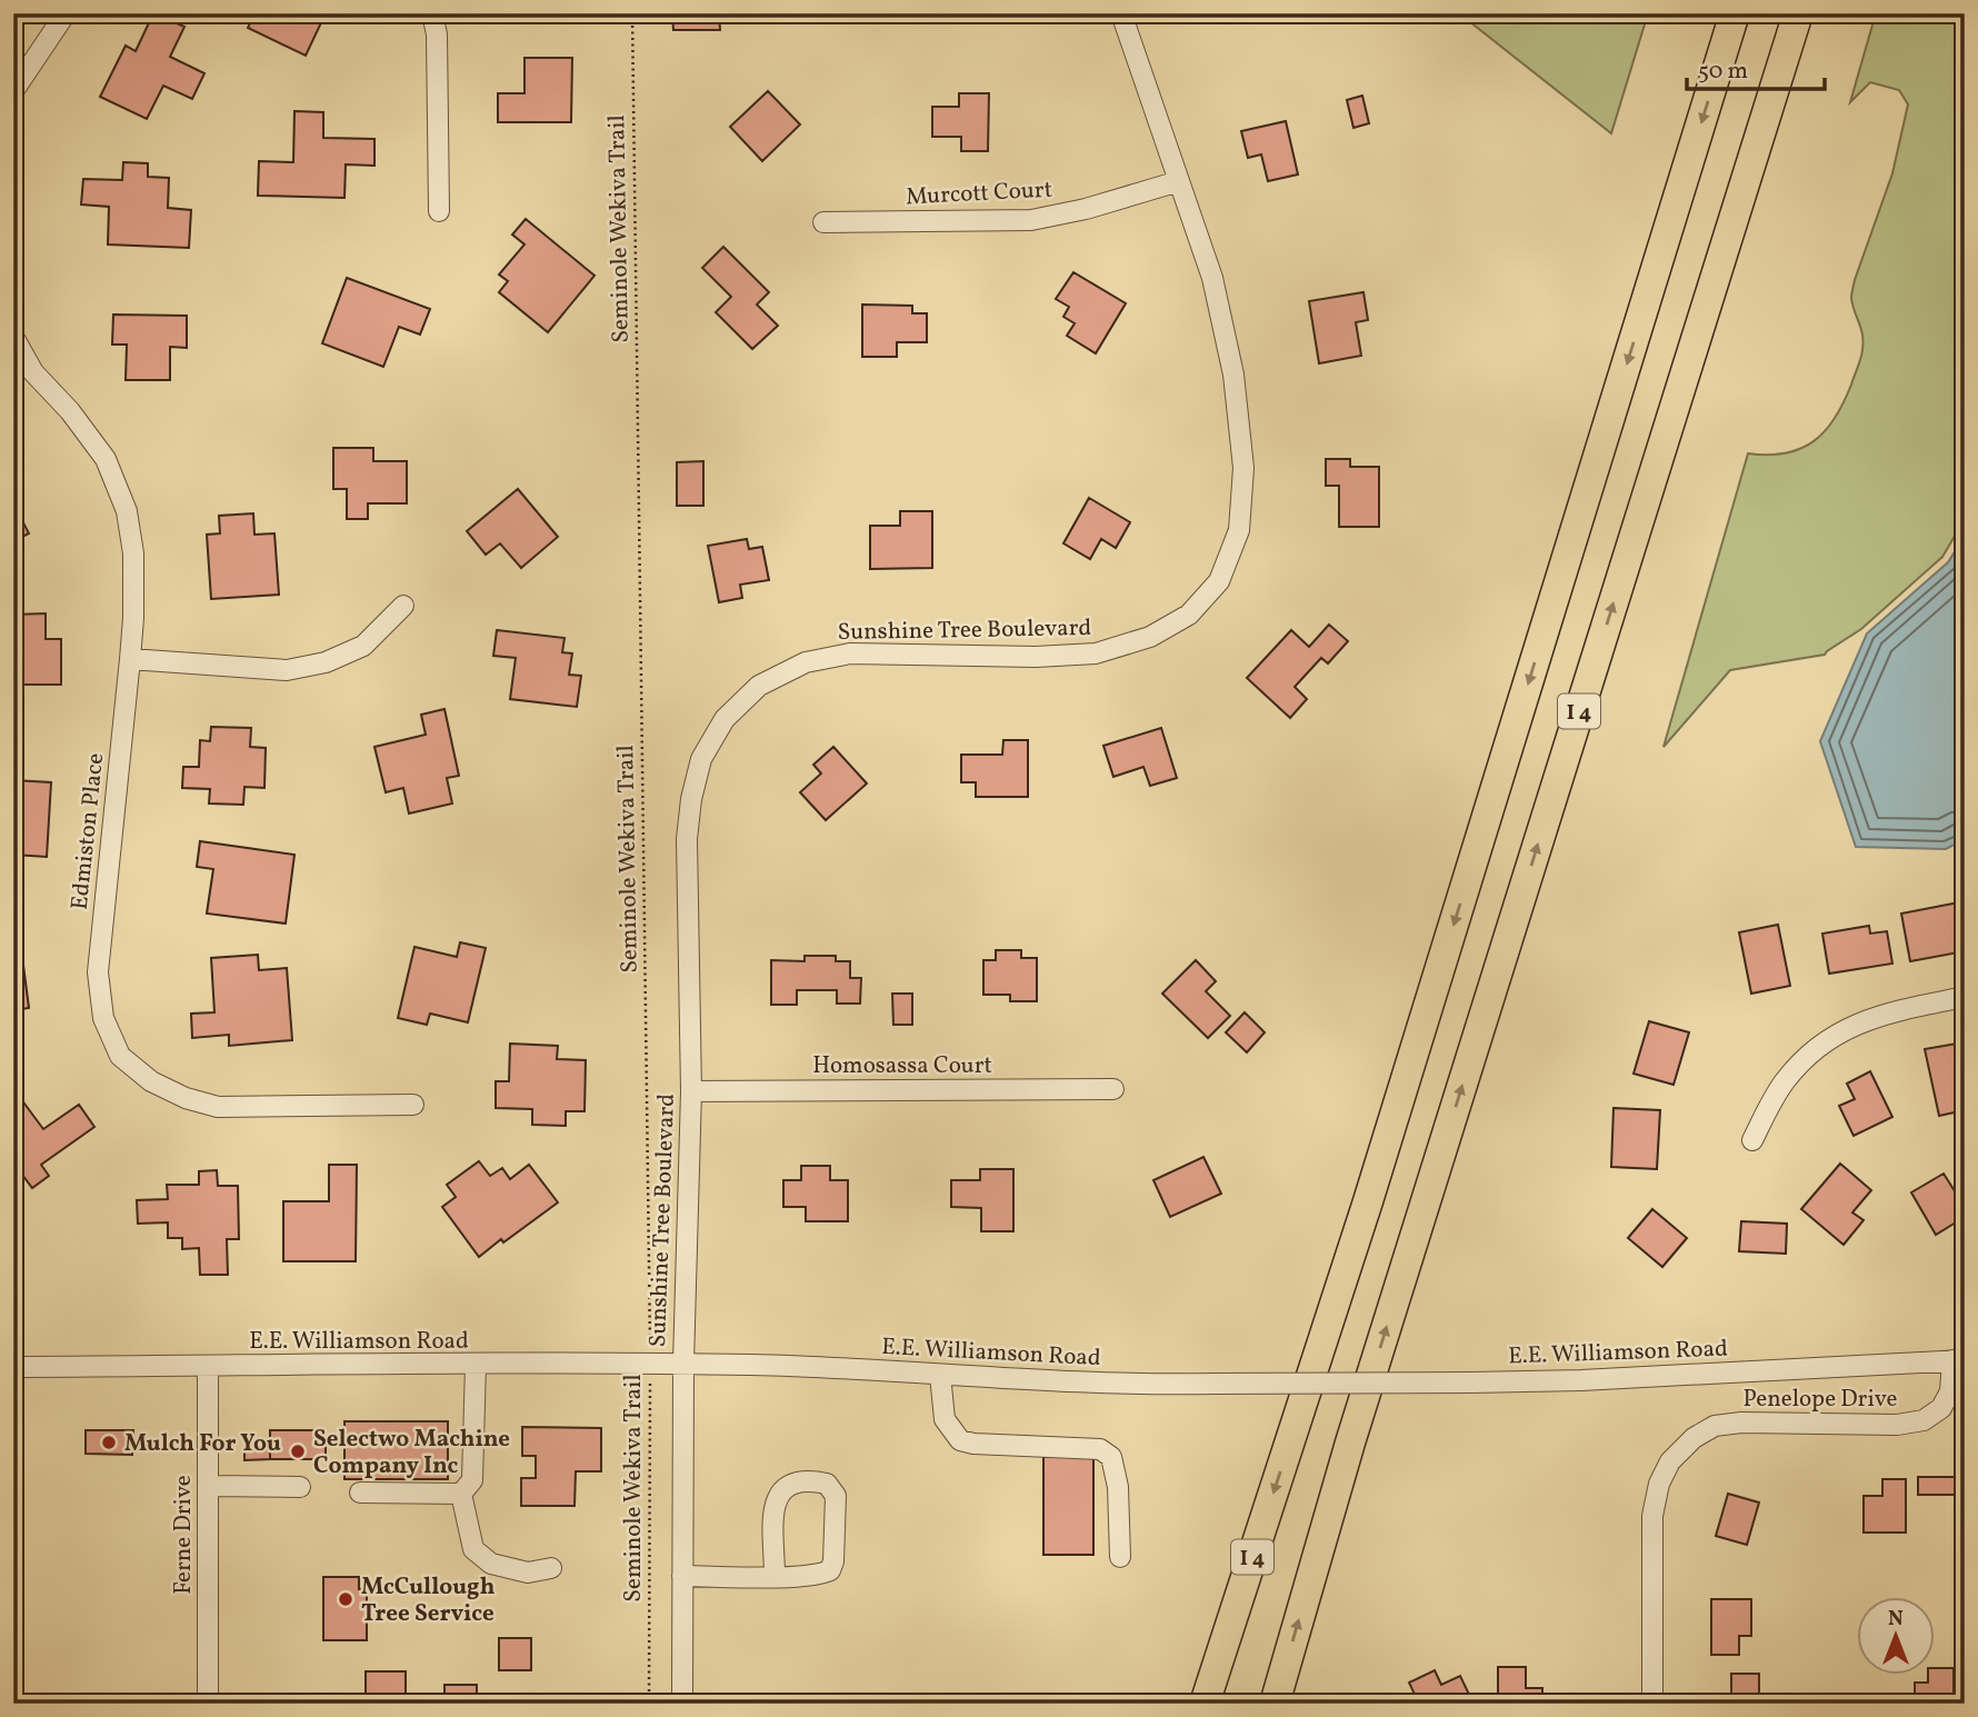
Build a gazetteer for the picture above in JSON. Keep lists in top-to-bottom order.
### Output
{
  "streets": {
    "highway": ["I 4"],
    "street": [
      "Murcott Court",
      "Sunshine Tree Boulevard",
      "Edmiston Place",
      "Homosassa Court",
      "E.E. Williamson Road",
      "Penelope Drive",
      "Ferne Drive"
    ],
    "path": ["Seminole Wekiva Trail"]
  },
  "crossings": [
    ["Murcott Court", "Sunshine Tree Boulevard"],
    ["Seminole Wekiva Trail", "E.E. Williamson Road"],
    ["Sunshine Tree Boulevard", "Homosassa Court"],
    ["Sunshine Tree Boulevard", "E.E. Williamson Road"],
    ["E.E. Williamson Road", "Penelope Drive"],
    ["E.E. Williamson Road", "Ferne Drive"]
  ],
  "places": ["Mulch For You", "Selectwo Machine Company Inc", "McCullough Tree Service"],
  "scale_bar": "50 m",
  "north": "top"
}
